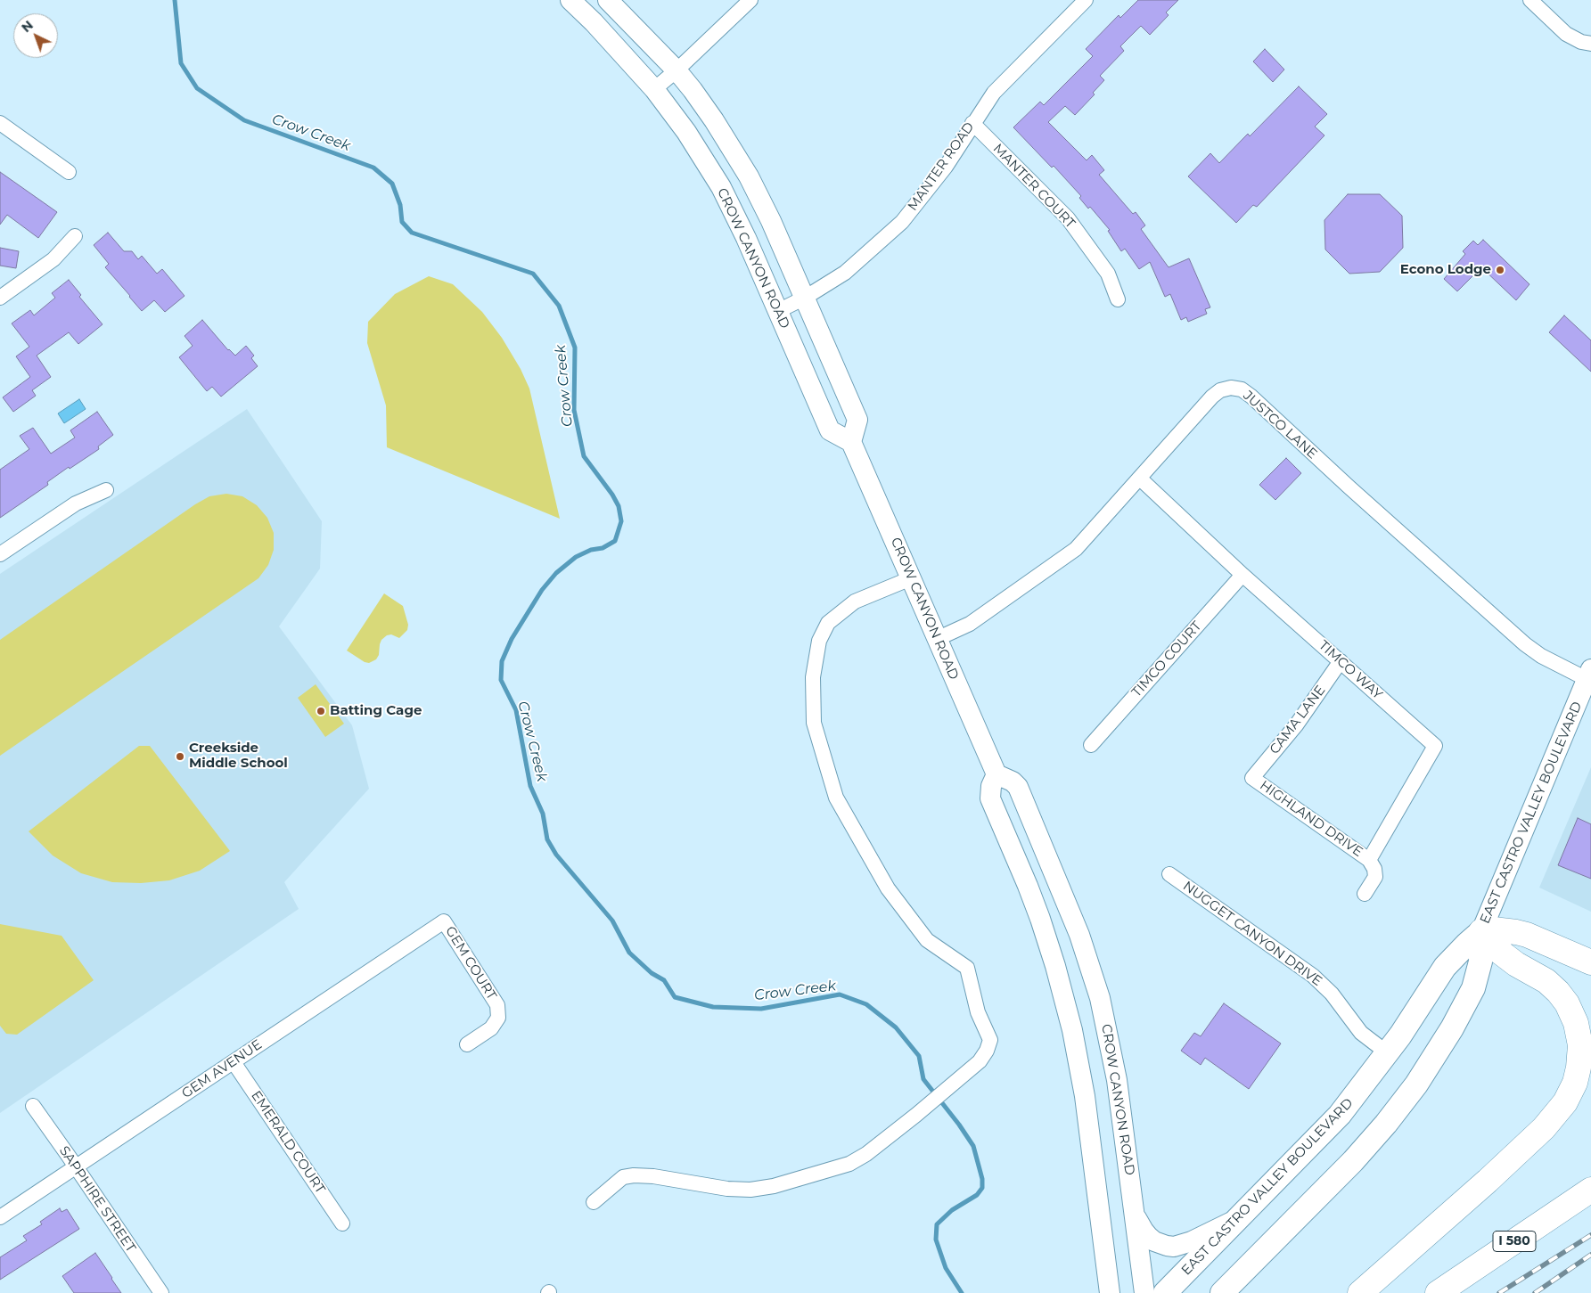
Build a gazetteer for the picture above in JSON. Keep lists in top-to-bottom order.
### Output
{
  "streets": {
    "highway": ["I 580"],
    "main road": ["CROW CANYON ROAD", "EAST CASTRO VALLEY BOULEVARD"],
    "street": [
      "MANTER ROAD",
      "MANTER COURT",
      "JUSTCO LANE",
      "TIMCO COURT",
      "TIMCO WAY",
      "CAMA LANE",
      "HIGHLAND DRIVE",
      "NUGGET CANYON DRIVE",
      "GEM COURT",
      "GEM AVENUE",
      "EMERALD COURT",
      "SAPPHIRE STREET"
    ]
  },
  "crossings": [
    ["MANTER ROAD", "MANTER COURT"],
    ["MANTER ROAD", "CROW CANYON ROAD"],
    ["CROW CANYON ROAD", "JUSTCO LANE"],
    ["JUSTCO LANE", "TIMCO WAY"],
    ["JUSTCO LANE", "EAST CASTRO VALLEY BOULEVARD"],
    ["TIMCO COURT", "TIMCO WAY"],
    ["TIMCO WAY", "CAMA LANE"],
    ["TIMCO WAY", "HIGHLAND DRIVE"],
    ["CAMA LANE", "HIGHLAND DRIVE"],
    ["EAST CASTRO VALLEY BOULEVARD", "NUGGET CANYON DRIVE"],
    ["GEM COURT", "GEM AVENUE"],
    ["GEM AVENUE", "EMERALD COURT"],
    ["GEM AVENUE", "SAPPHIRE STREET"]
  ],
  "water": ["Crow Creek"],
  "places": ["Econo Lodge", "Batting Cage", "Creekside Middle School"],
  "north": "top left"
}
